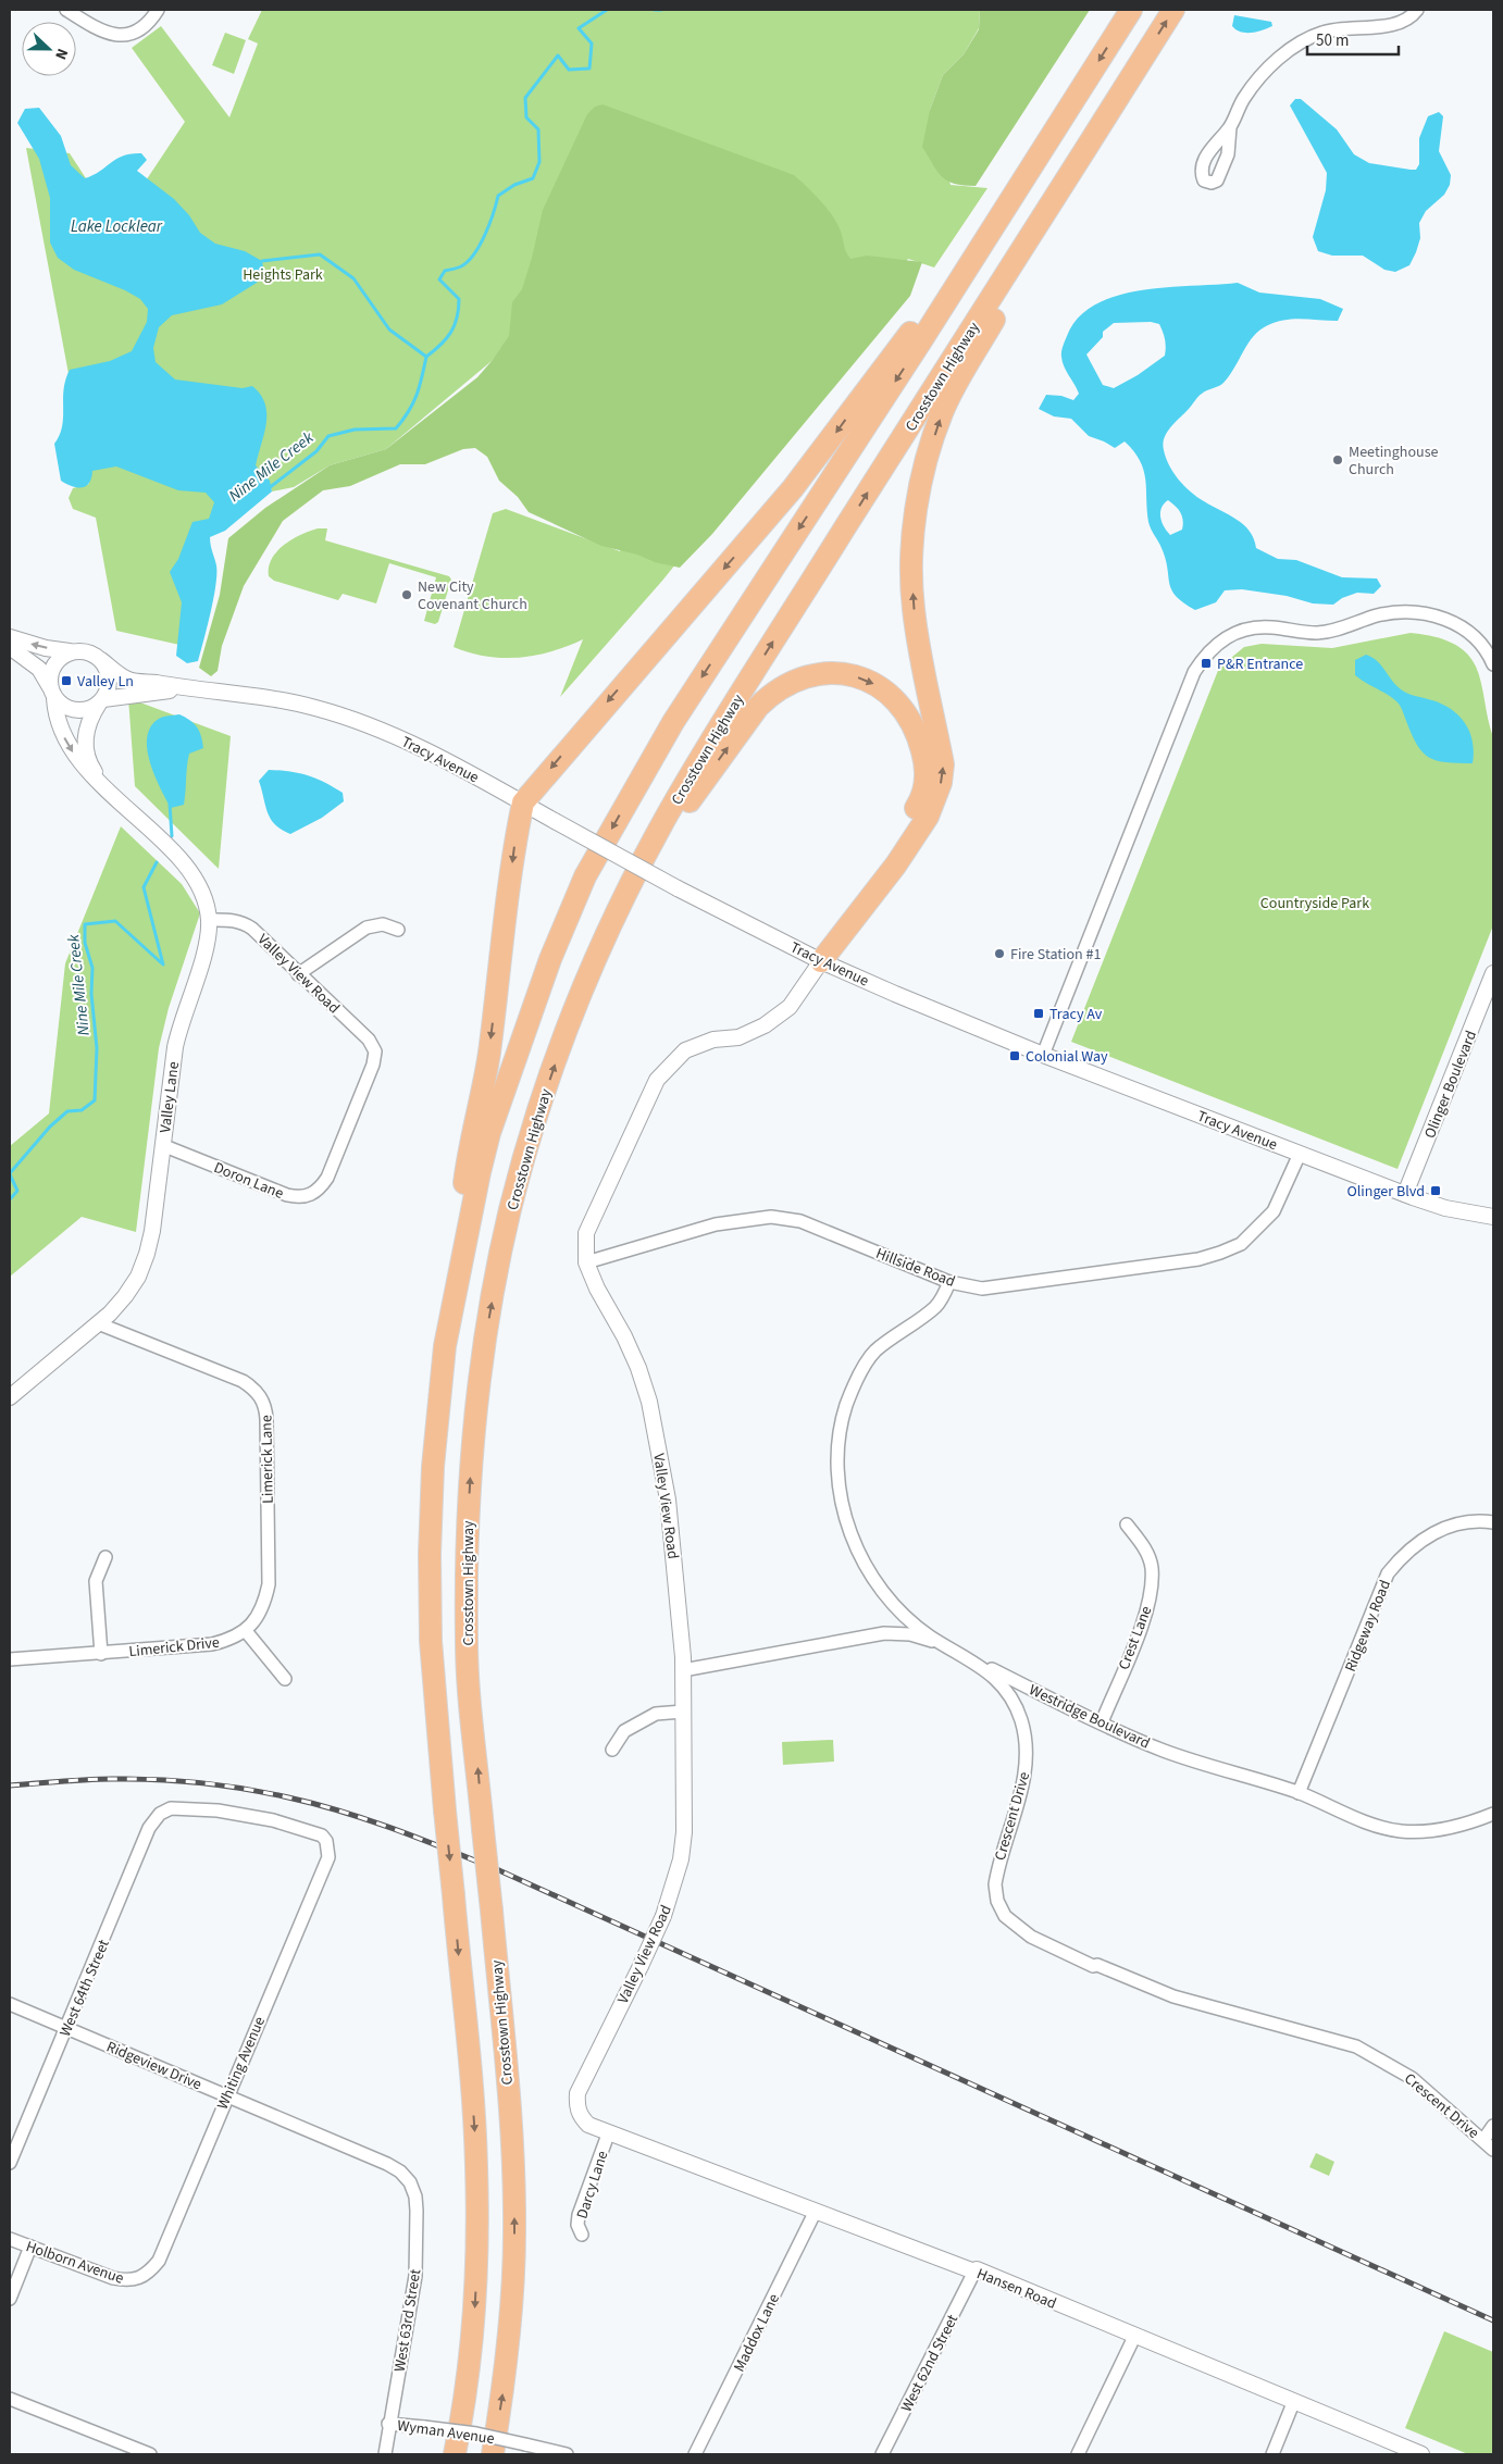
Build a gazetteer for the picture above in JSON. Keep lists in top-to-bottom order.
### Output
{
  "streets": {
    "highway": ["Crosstown Highway"],
    "street": [
      "Tracy Avenue",
      "Valley View Road",
      "Olinger Boulevard",
      "Valley Lane",
      "Doron Lane",
      "Hillside Road",
      "Limerick Lane",
      "Ridgeway Road",
      "Crest Lane",
      "Limerick Drive",
      "Westridge Boulevard",
      "Crescent Drive",
      "West 64th Street",
      "Whiting Avenue",
      "Ridgeview Drive",
      "Darcy Lane",
      "Holborn Avenue",
      "Hansen Road",
      "West 63rd Street",
      "Maddox Lane",
      "West 62nd Street",
      "Wyman Avenue"
    ]
  },
  "crossings": [
    ["Tracy Avenue", "Valley View Road"],
    ["Tracy Avenue", "Olinger Boulevard"],
    ["Tracy Avenue", "Valley Lane"],
    ["Tracy Avenue", "Hillside Road"],
    ["Valley View Road", "Valley Lane"],
    ["Valley View Road", "Doron Lane"],
    ["Valley View Road", "Hillside Road"],
    ["Valley View Road", "Westridge Boulevard"],
    ["Valley View Road", "Darcy Lane"],
    ["Valley View Road", "Hansen Road"],
    ["Valley Lane", "Doron Lane"],
    ["Valley Lane", "Limerick Lane"],
    ["Hillside Road", "Crescent Drive"],
    ["Limerick Lane", "Limerick Drive"],
    ["Ridgeway Road", "Westridge Boulevard"],
    ["Crest Lane", "Westridge Boulevard"],
    ["Westridge Boulevard", "Crescent Drive"],
    ["West 64th Street", "Whiting Avenue"],
    ["West 64th Street", "Ridgeview Drive"],
    ["Whiting Avenue", "Ridgeview Drive"],
    ["Whiting Avenue", "Holborn Avenue"],
    ["Ridgeview Drive", "West 63rd Street"],
    ["Darcy Lane", "Hansen Road"],
    ["Hansen Road", "Maddox Lane"],
    ["Hansen Road", "West 62nd Street"],
    ["West 63rd Street", "Wyman Avenue"]
  ],
  "water": ["Lake Locklear", "Nine Mile Creek"],
  "parks": ["Heights Park", "Countryside Park"],
  "places": {
    "other": ["Meetinghouse Church", "New City Covenant Church", "Fire Station #1"],
    "transit": [
      "P&R Entrance",
      "Valley Ln",
      "Tracy Av",
      "Colonial Way",
      "Olinger Blvd"
    ]
  },
  "scale_bar": "50 m",
  "north": "right"
}
